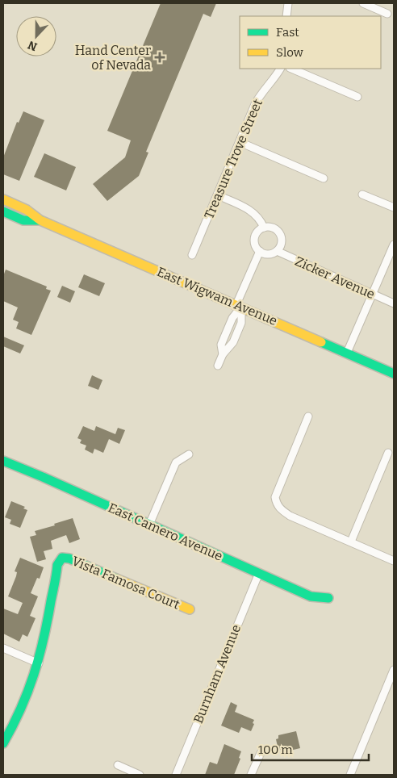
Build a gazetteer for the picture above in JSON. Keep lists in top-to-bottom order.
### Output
{
  "streets": {
    "street": [
      "Treasure Trove Street",
      "Zicker Avenue",
      "East Wigwam Avenue",
      "East Camero Avenue",
      "Vista Famosa Court",
      "Burnham Avenue"
    ]
  },
  "crossings": [
    ["East Camero Avenue", "Burnham Avenue"]
  ],
  "places": {
    "health": ["Hand Center of Nevada"]
  },
  "legend": ["Fast", "Slow"],
  "scale_bar": "100 m",
  "north": "bottom"
}
